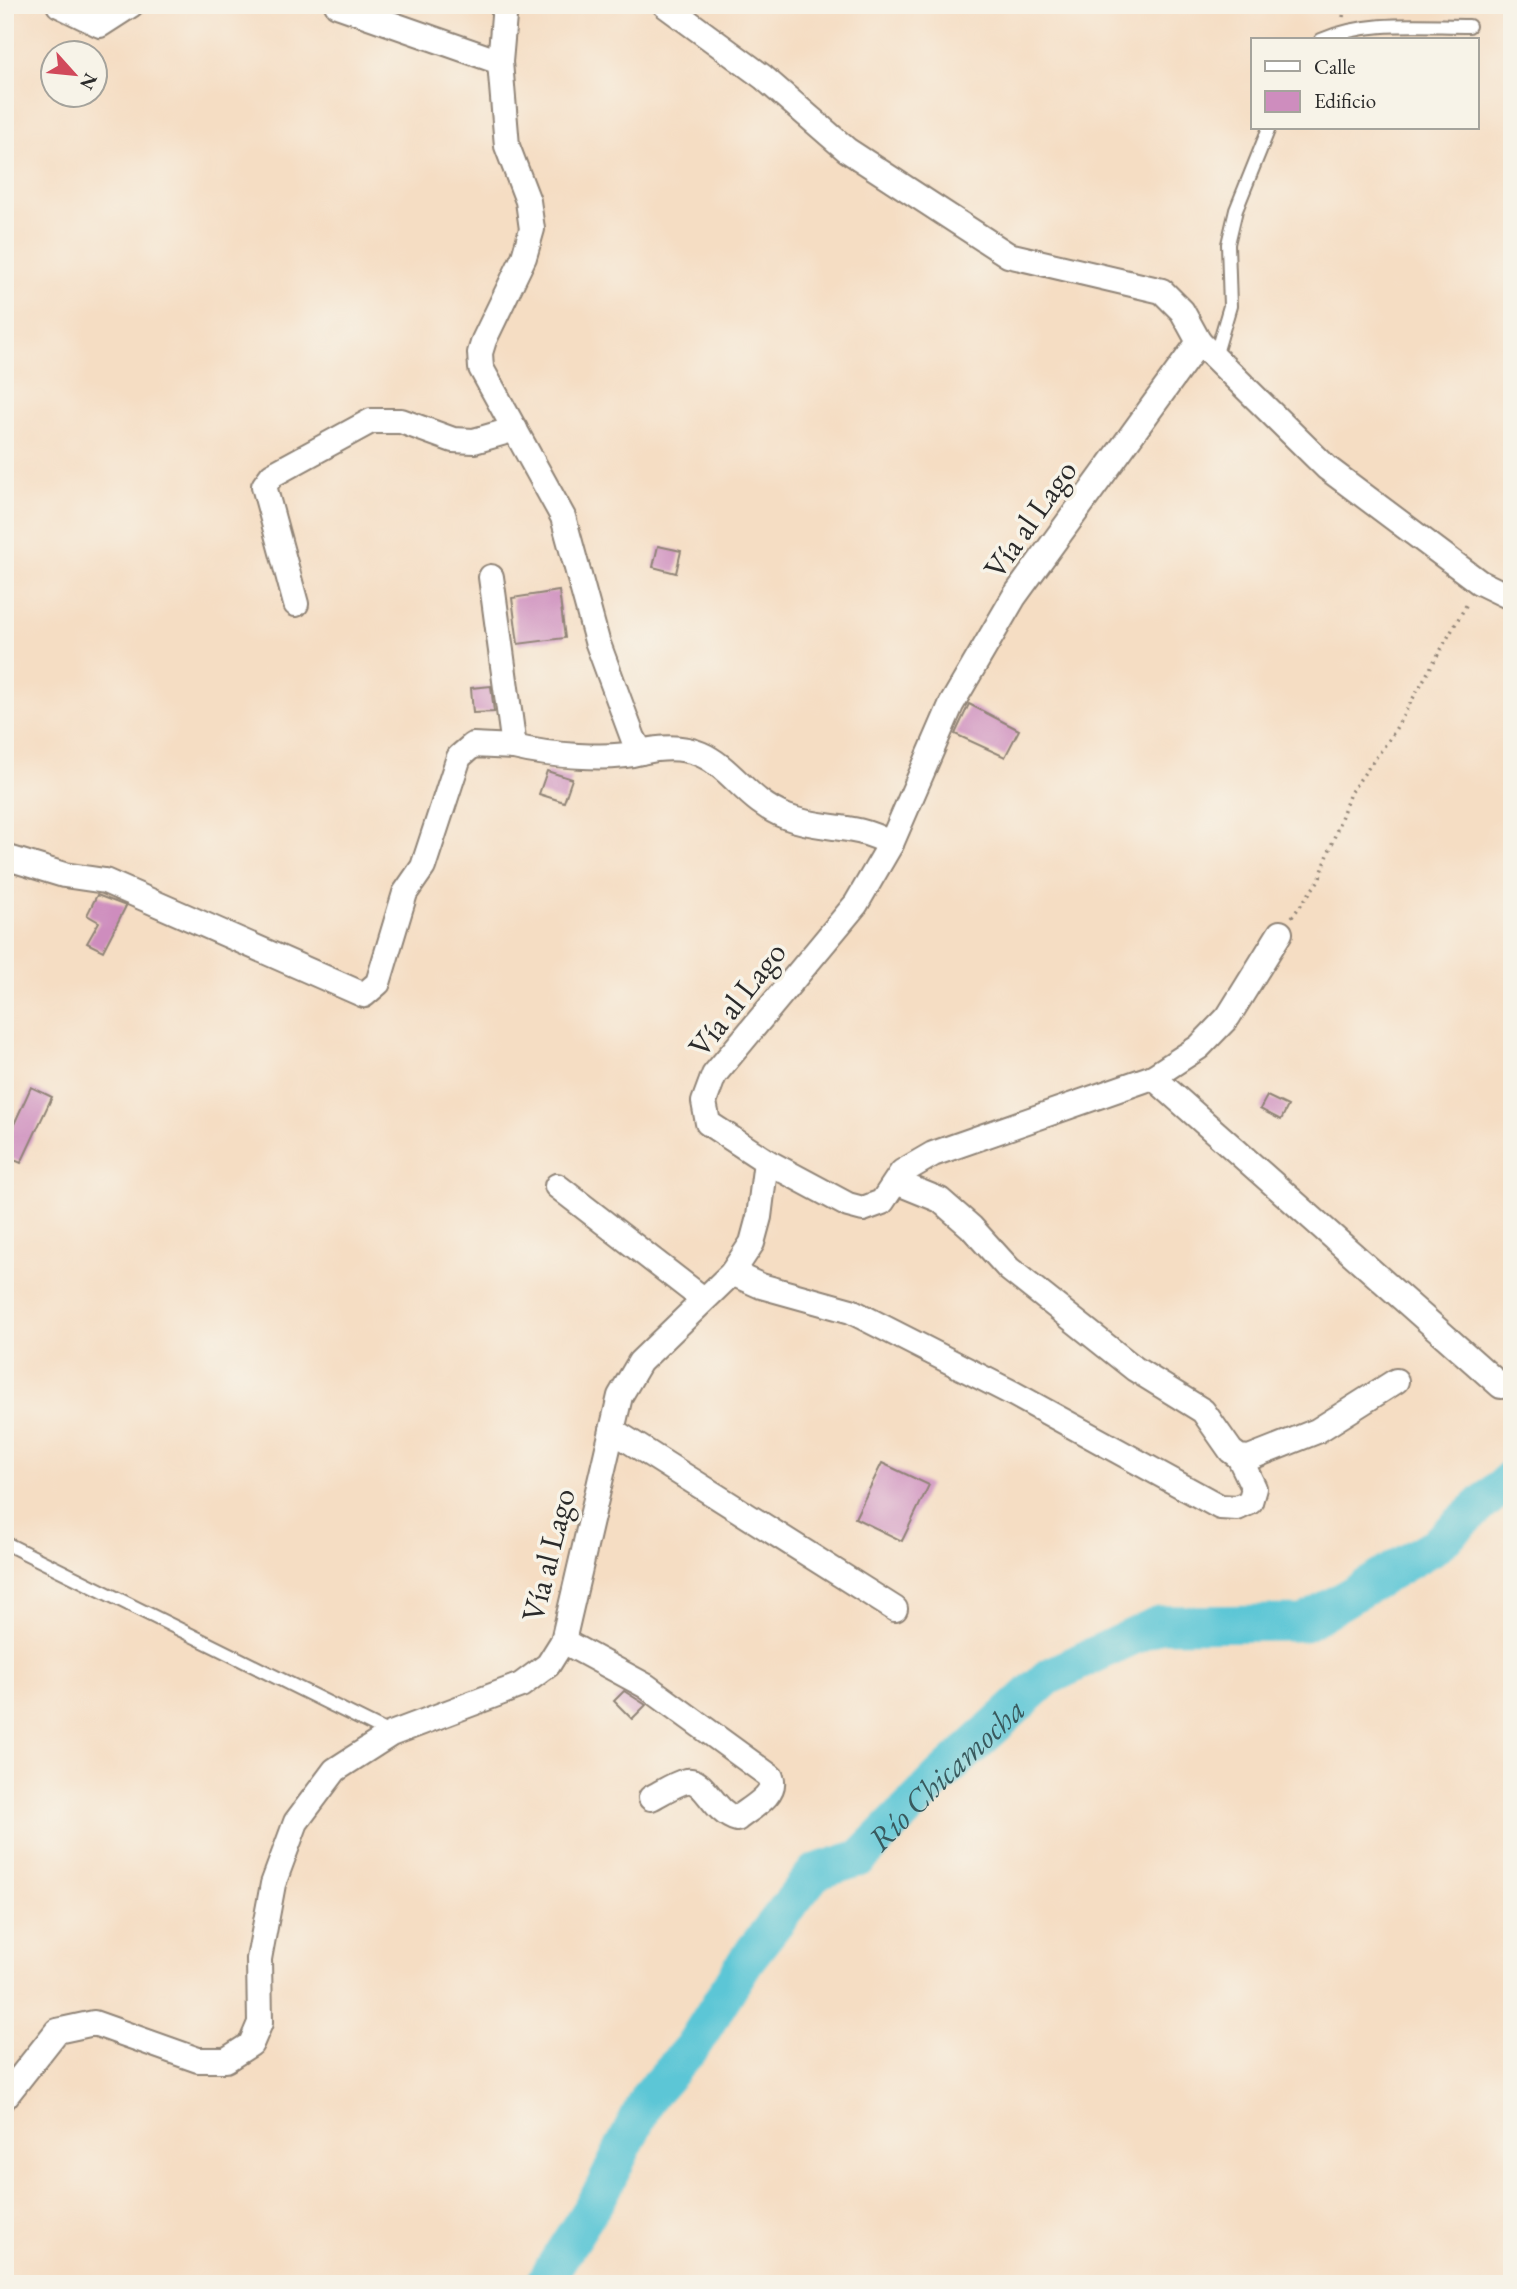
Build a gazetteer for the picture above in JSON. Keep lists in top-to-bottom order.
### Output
{
  "streets": {
    "street": ["Vía al Lago"]
  },
  "water": ["Río Chicamocha"],
  "legend": ["Calle", "Edificio"],
  "north": "bottom right"
}
